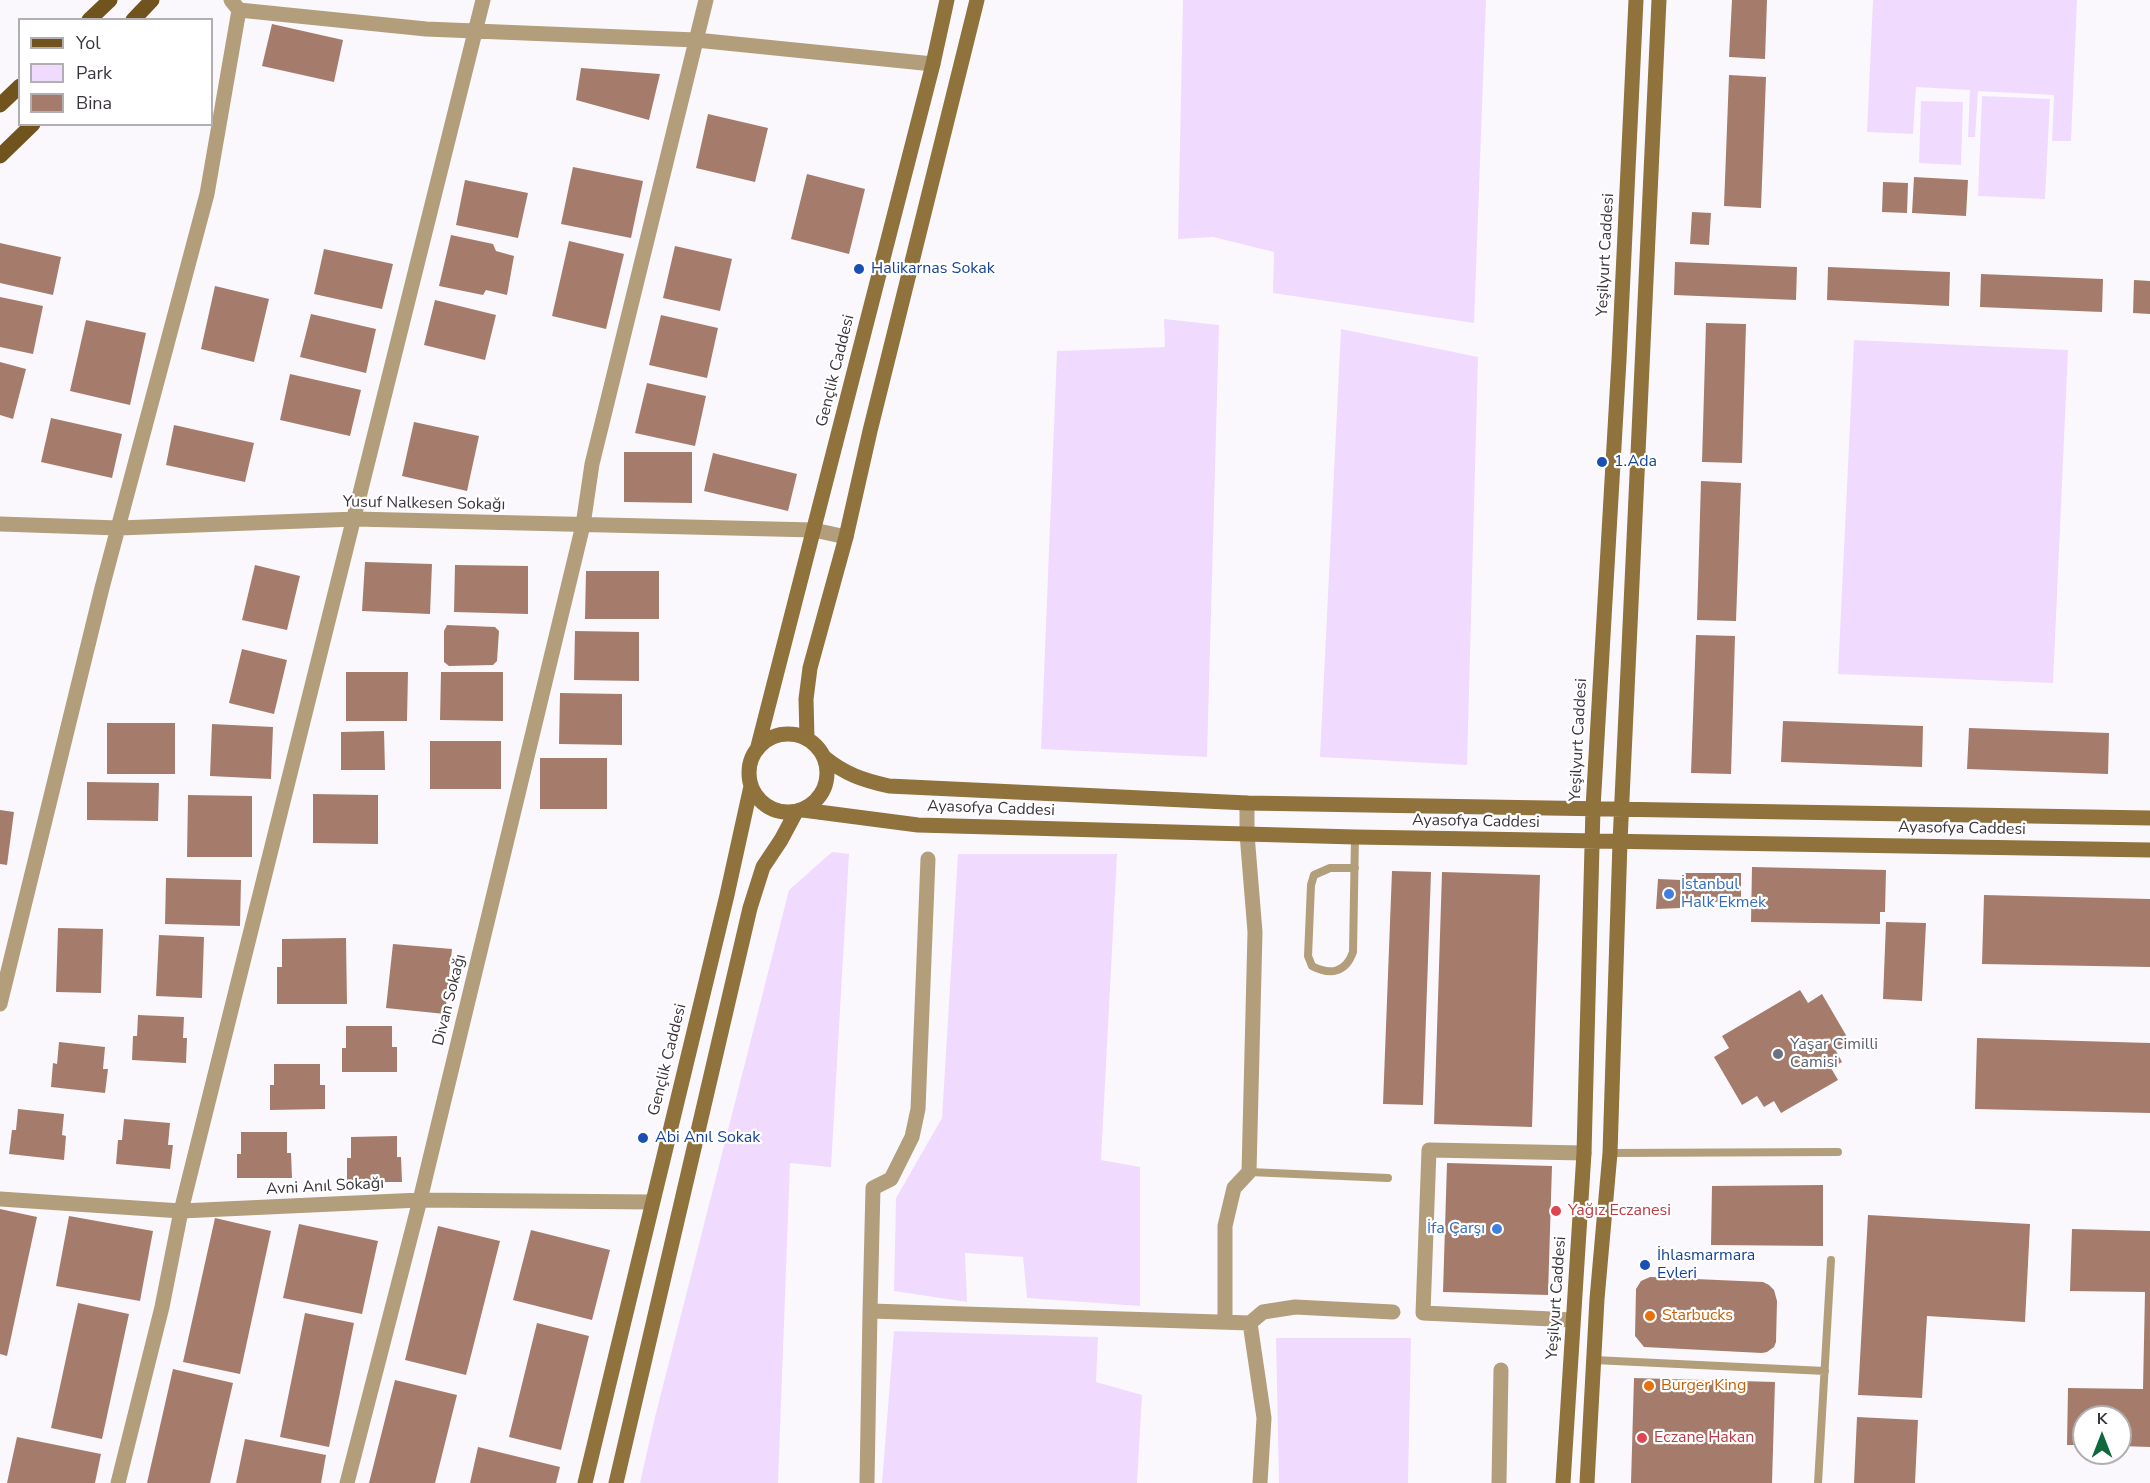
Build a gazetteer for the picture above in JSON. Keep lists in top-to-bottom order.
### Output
{
  "streets": {
    "main road": ["Yeşilyurt Caddesi", "Gençlik Caddesi", "Ayasofya Caddesi"],
    "street": ["Yusuf Nalkesen Sokağı", "Divan Sokağı", "Avni Anıl Sokağı"]
  },
  "crossings": [
    ["Yeşilyurt Caddesi", "Ayasofya Caddesi"],
    ["Gençlik Caddesi", "Yusuf Nalkesen Sokağı"],
    ["Gençlik Caddesi", "Ayasofya Caddesi"],
    ["Gençlik Caddesi", "Avni Anıl Sokağı"],
    ["Yusuf Nalkesen Sokağı", "Divan Sokağı"],
    ["Divan Sokağı", "Avni Anıl Sokağı"]
  ],
  "places": [
    "Halikarnas Sokak",
    "1.Ada",
    "İstanbul Halk Ekmek",
    "Yaşar Cimilli Camisi",
    "Abi Anıl Sokak",
    "Yağız Eczanesi",
    "İfa Çarşı",
    "İhlasmarmara Evleri",
    "Starbucks",
    "Burger King",
    "Eczane Hakan"
  ],
  "legend": ["Yol", "Park", "Bina"],
  "north": "top"
}
